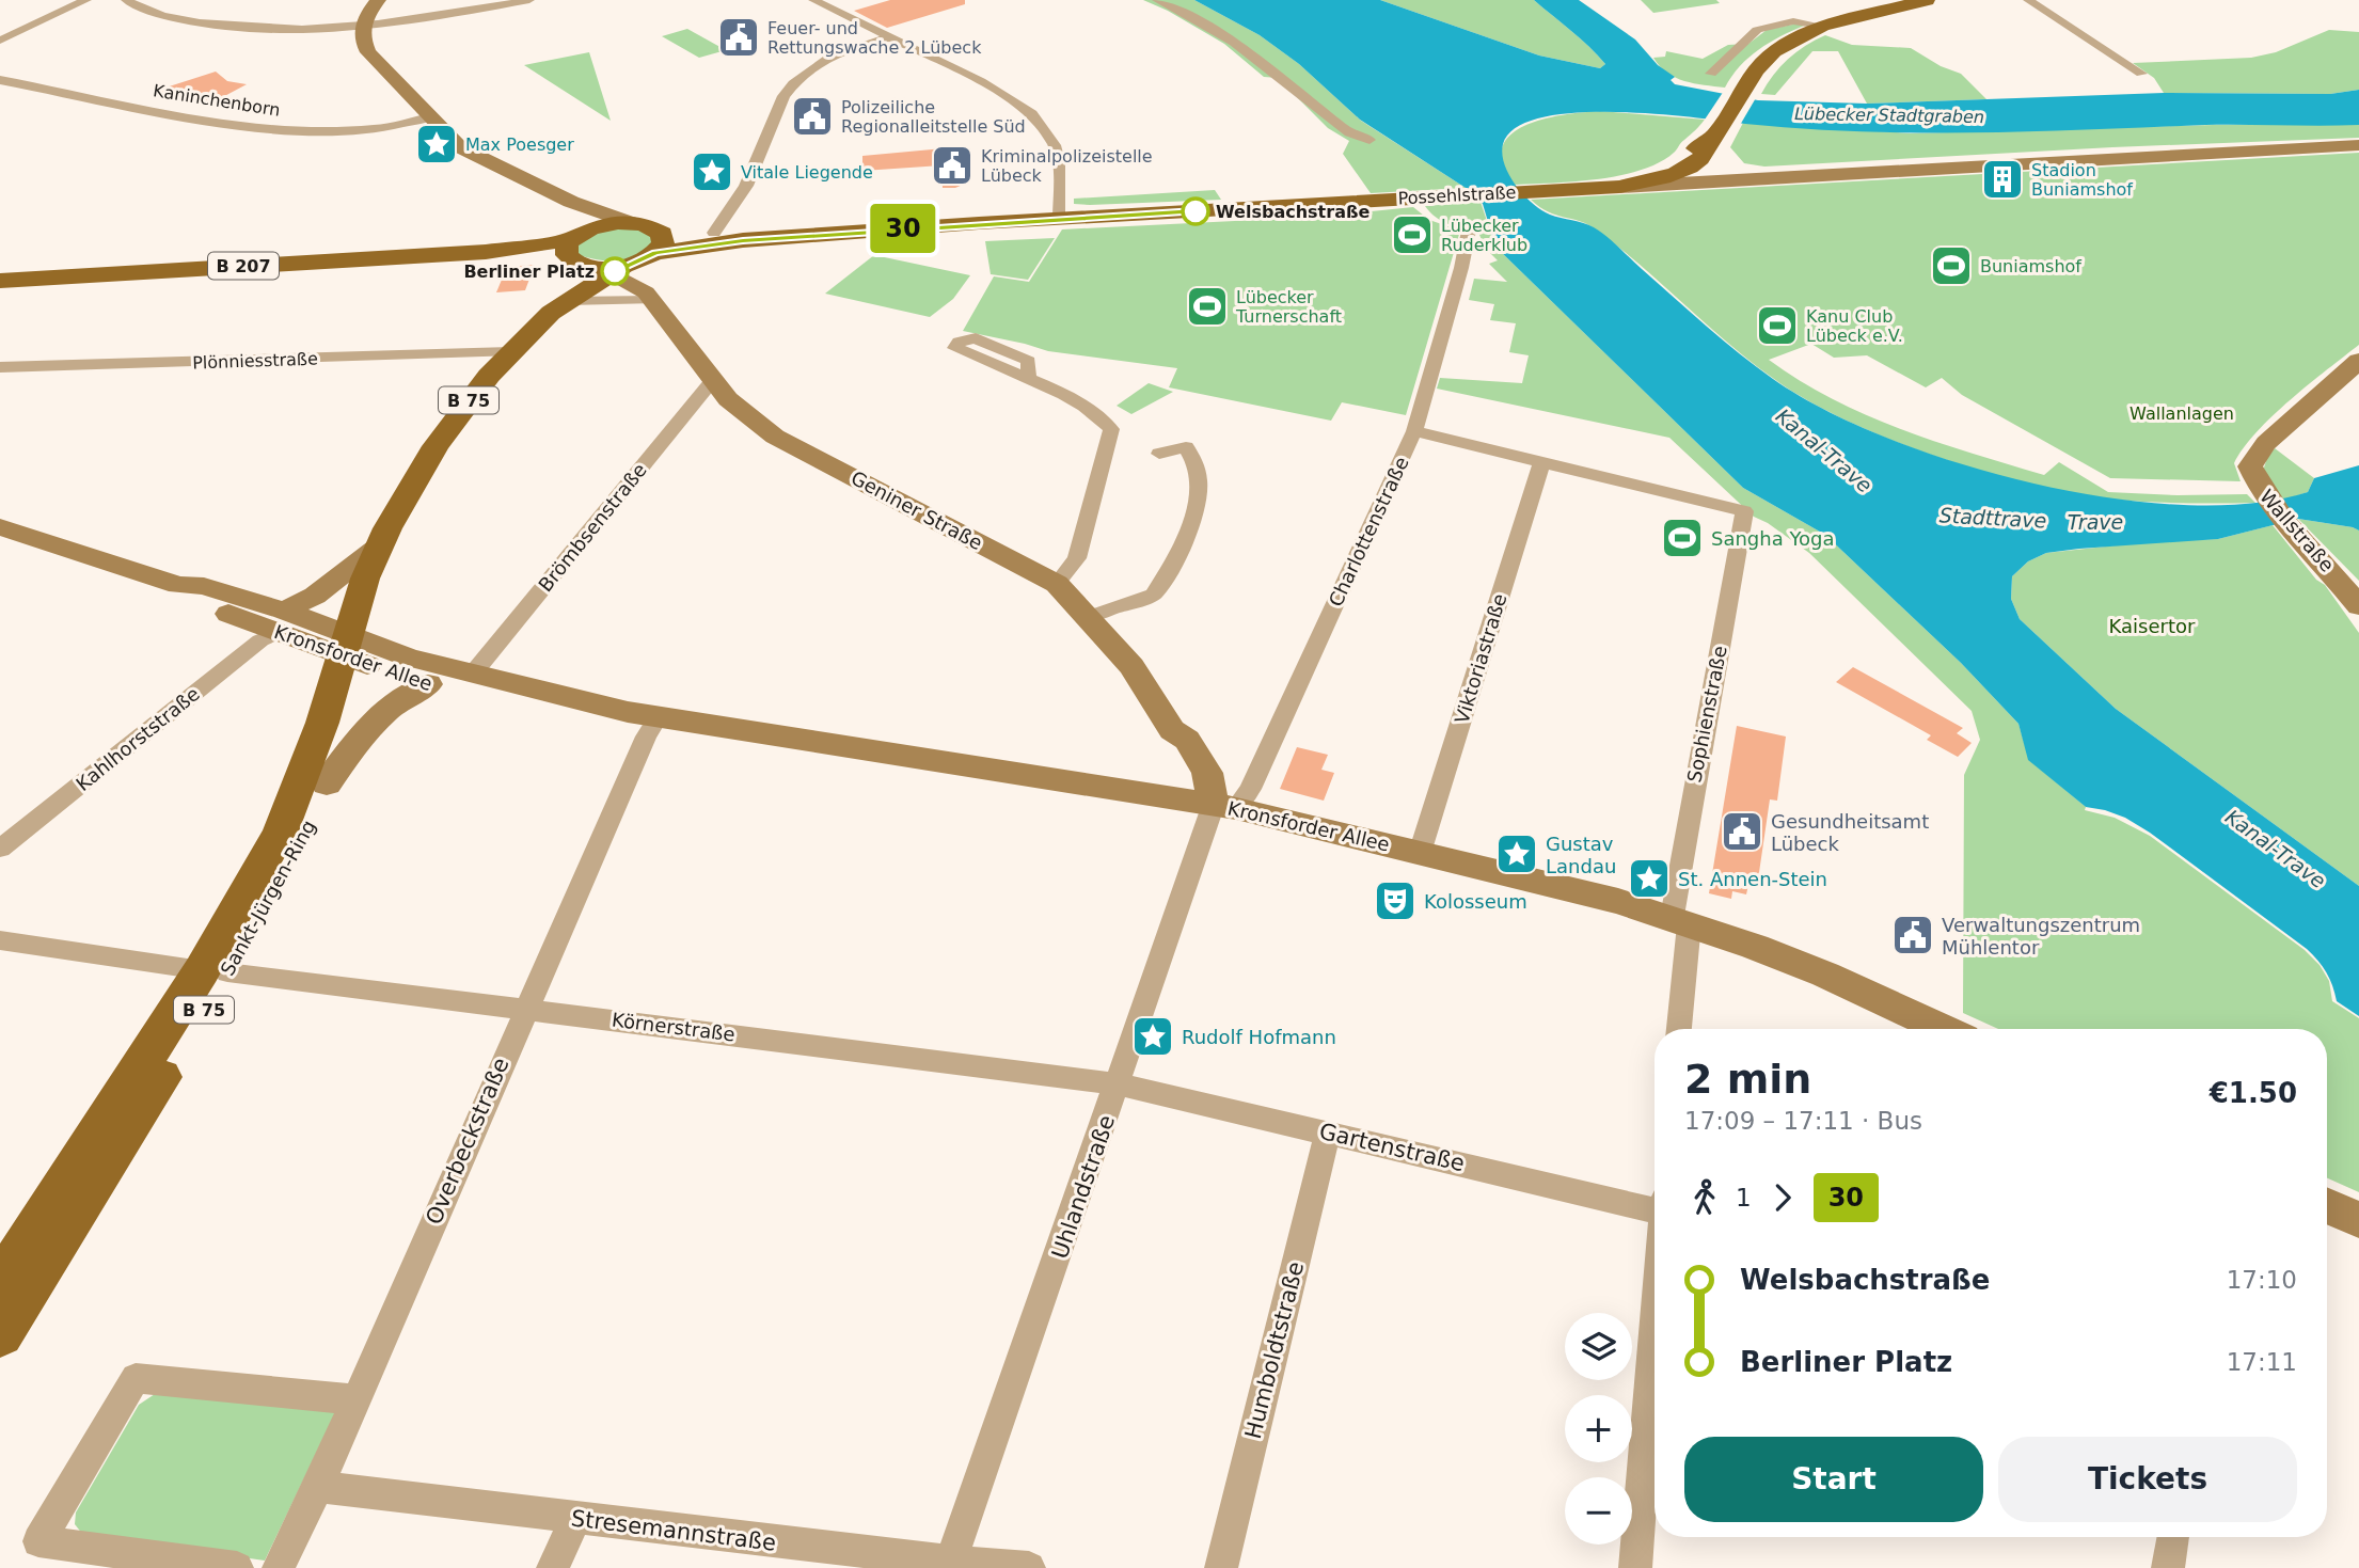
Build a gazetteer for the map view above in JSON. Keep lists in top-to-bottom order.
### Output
{
  "streets": {
    "main road": [
      "Possehlstraße",
      "B 207",
      "B 75",
      "Geniner Straße",
      "Wallstraße",
      "Kronsforder Allee",
      "Sankt-Jürgen-Ring"
    ],
    "street": [
      "Kaninchenborn",
      "Plönniesstraße",
      "Brömbsenstraße",
      "Charlottenstraße",
      "Viktoriastraße",
      "Sophienstraße",
      "Kahlhorststraße",
      "Körnerstraße",
      "Overbeckstraße",
      "Gartenstraße",
      "Uhlandstraße",
      "Humboldtstraße",
      "Stresemannstraße"
    ]
  },
  "crossings": [
    ["Kaninchenborn", "Geniner Straße"],
    ["Possehlstraße", "B 207"],
    ["Possehlstraße", "B 75"],
    ["Possehlstraße", "Geniner Straße"],
    ["Possehlstraße", "Sankt-Jürgen-Ring"],
    ["B 207", "Geniner Straße"],
    ["B 207", "Sankt-Jürgen-Ring"],
    ["Plönniesstraße", "Sankt-Jürgen-Ring"],
    ["Geniner Straße", "Brömbsenstraße"],
    ["Geniner Straße", "Charlottenstraße"],
    ["Geniner Straße", "Kronsforder Allee"],
    ["Geniner Straße", "Sankt-Jürgen-Ring"],
    ["Geniner Straße", "Uhlandstraße"],
    ["Brömbsenstraße", "Kronsforder Allee"],
    ["Charlottenstraße", "Kronsforder Allee"],
    ["Charlottenstraße", "Uhlandstraße"],
    ["Kronsforder Allee", "Viktoriastraße"],
    ["Kronsforder Allee", "Sophienstraße"],
    ["Kronsforder Allee", "Kahlhorststraße"],
    ["Kronsforder Allee", "Sankt-Jürgen-Ring"],
    ["Kronsforder Allee", "Overbeckstraße"],
    ["Kronsforder Allee", "Uhlandstraße"],
    ["Viktoriastraße", "Sophienstraße"],
    ["Sankt-Jürgen-Ring", "Körnerstraße"],
    ["Körnerstraße", "Overbeckstraße"],
    ["Körnerstraße", "Gartenstraße"],
    ["Körnerstraße", "Uhlandstraße"],
    ["Overbeckstraße", "Stresemannstraße"],
    ["Gartenstraße", "Uhlandstraße"],
    ["Gartenstraße", "Humboldtstraße"],
    ["Uhlandstraße", "Stresemannstraße"]
  ],
  "water": [
    "Lübecker Stadtgraben",
    "Kanal-Trave",
    "Stadttrave",
    "Trave"
  ],
  "parks": ["Wallanlagen", "Kaisertor"],
  "places": {
    "public building": [
      "Feuer- und Rettungswache 2 Lübeck",
      "Polizeiliche Regionalleitstelle Süd",
      "Kriminalpolizeistelle Lübeck",
      "Gesundheitsamt Lübeck",
      "Verwaltungszentrum Mühlentor"
    ],
    "place": [
      "Max Poesger",
      "Vitale Liegende",
      "Gustav Landau",
      "St. Annen-Stein",
      "Rudolf Hofmann"
    ],
    "building": ["Stadion Buniamshof"],
    "other": ["Welsbachstraße", "Berliner Platz"],
    "sports": [
      "Lübecker Ruderklub",
      "Buniamshof",
      "Lübecker Turnerschaft",
      "Kanu Club Lübeck e.V.",
      "Sangha Yoga"
    ],
    "theatre": ["Kolosseum"]
  },
  "lines": ["bus line 30"],
  "page": {
    "on_map": "30",
    "heading": ["2 min", "17:09 – 17:11 · Bus", "€1.50"],
    "legs": ["1", "30"],
    "list": [
      {
        "name": "Welsbachstraße",
        "value": "17:10"
      },
      {
        "name": "Berliner Platz",
        "value": "17:11"
      }
    ],
    "map_buttons": ["+", "−"],
    "buttons": ["Start", "Tickets"]
  }
}
